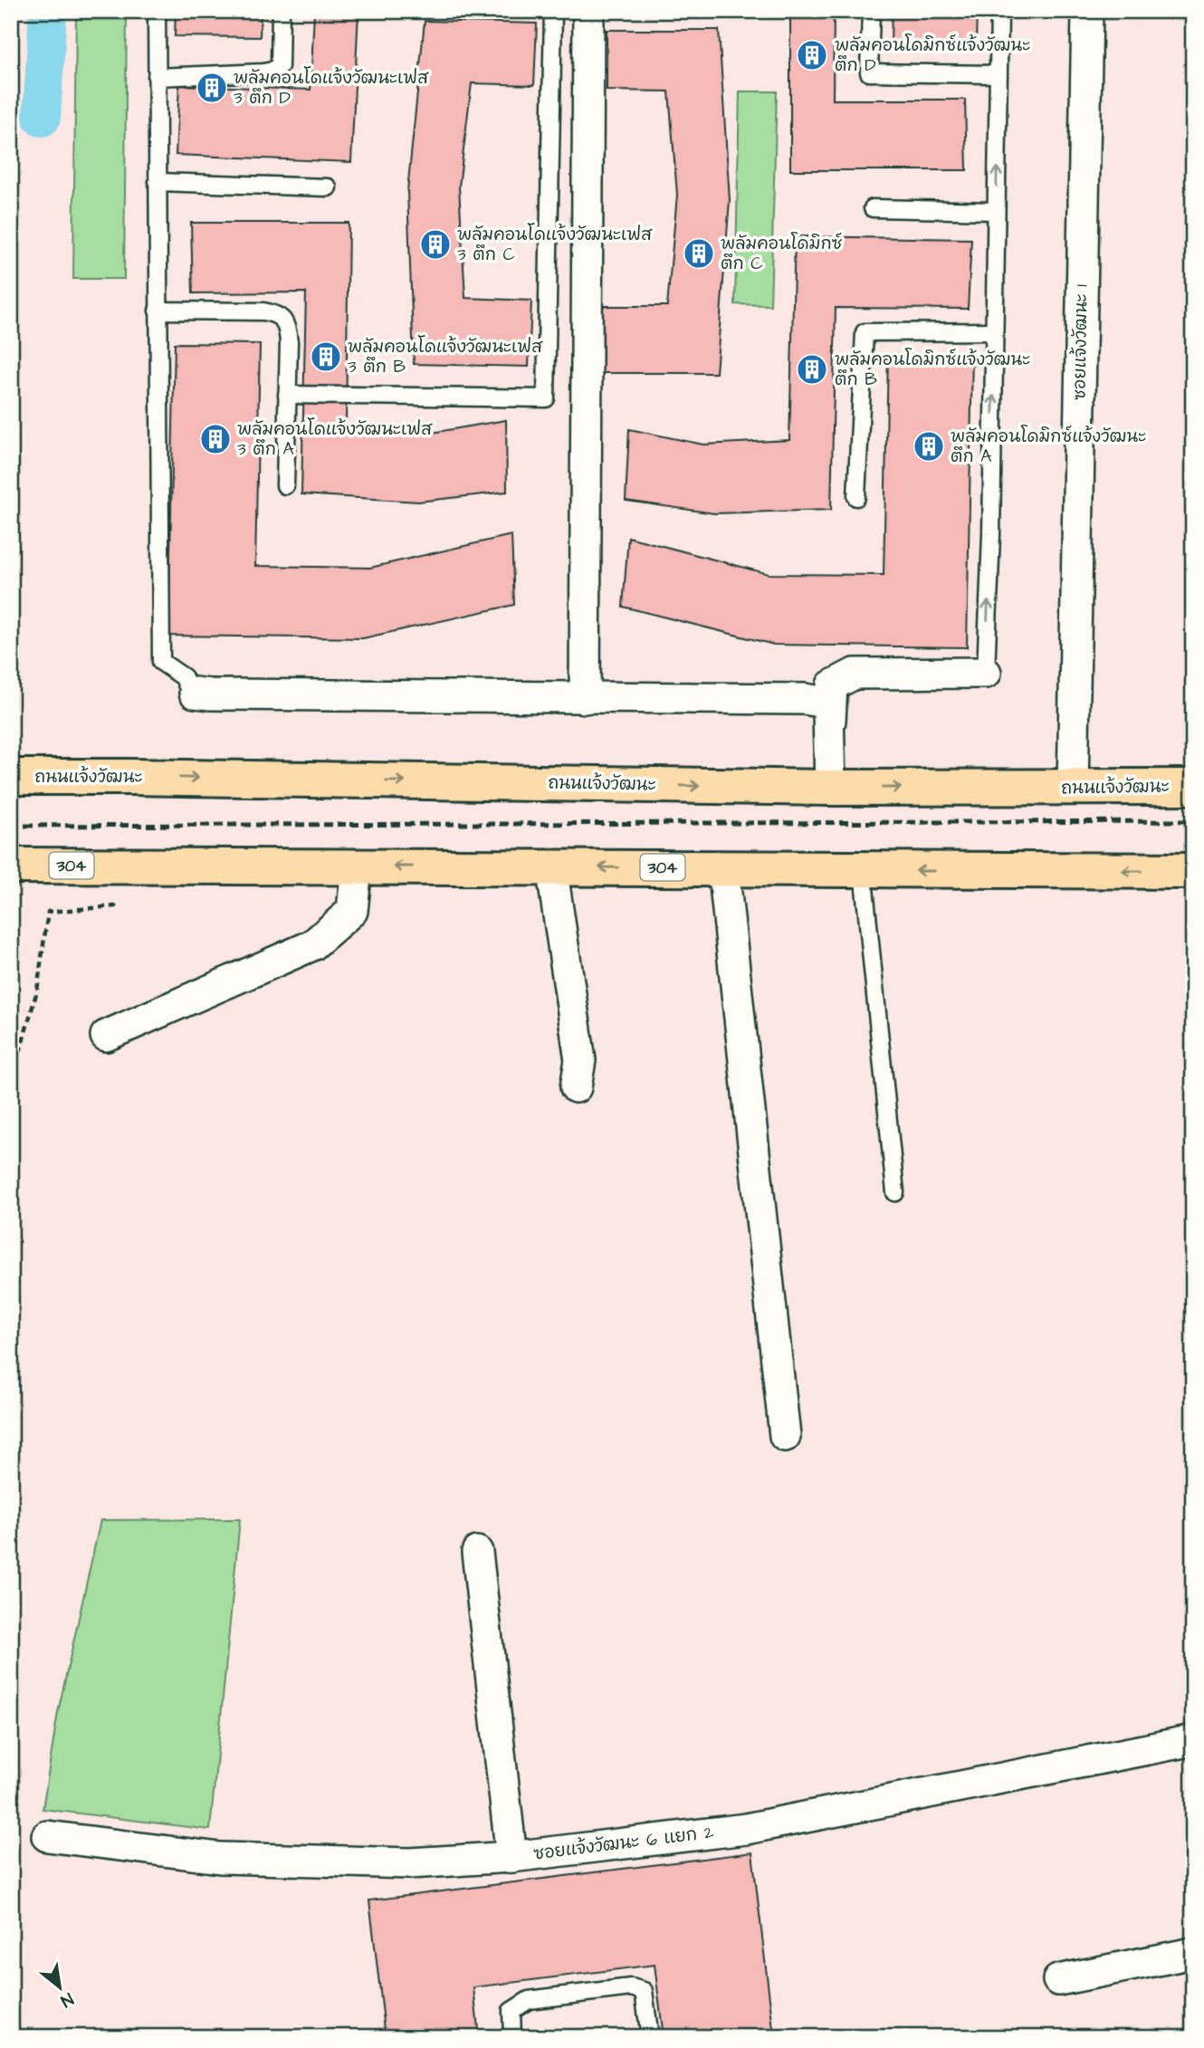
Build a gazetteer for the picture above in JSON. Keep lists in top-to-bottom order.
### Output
{
  "streets": {
    "main road": ["ถนนแจ้งวัฒนะ", "304"],
    "street": ["ซอยแจ้งวัฒนะ 1", "ซอยแจ้งวัฒนะ 6 แยก 2"]
  },
  "crossings": [
    ["ซอยแจ้งวัฒนะ 1", "ถนนแจ้งวัฒนะ"]
  ],
  "places": {
    "building": [
      "พลัมคอนโดมิกซ์แจ้งวัฒนะ ตึก D",
      "พลัมคอนโดแจ้งวัฒนะเฟส 3 ตึก D",
      "พลัมคอนโดแจ้งวัฒนะเฟส 3 ตึก C",
      "พลัมคอนโดมิกซ์ ตึก C",
      "พลัมคอนโดแจ้งวัฒนะเฟส 3 ตึก B",
      "พลัมคอนโดมิกซ์แจ้งวัฒนะ ตึก B",
      "พลัมคอนโดแจ้งวัฒนะเฟส 3 ตึก A",
      "พลัมคอนโดมิกซ์แจ้งวัฒนะ ตึก A"
    ]
  },
  "north": "bottom right"
}
